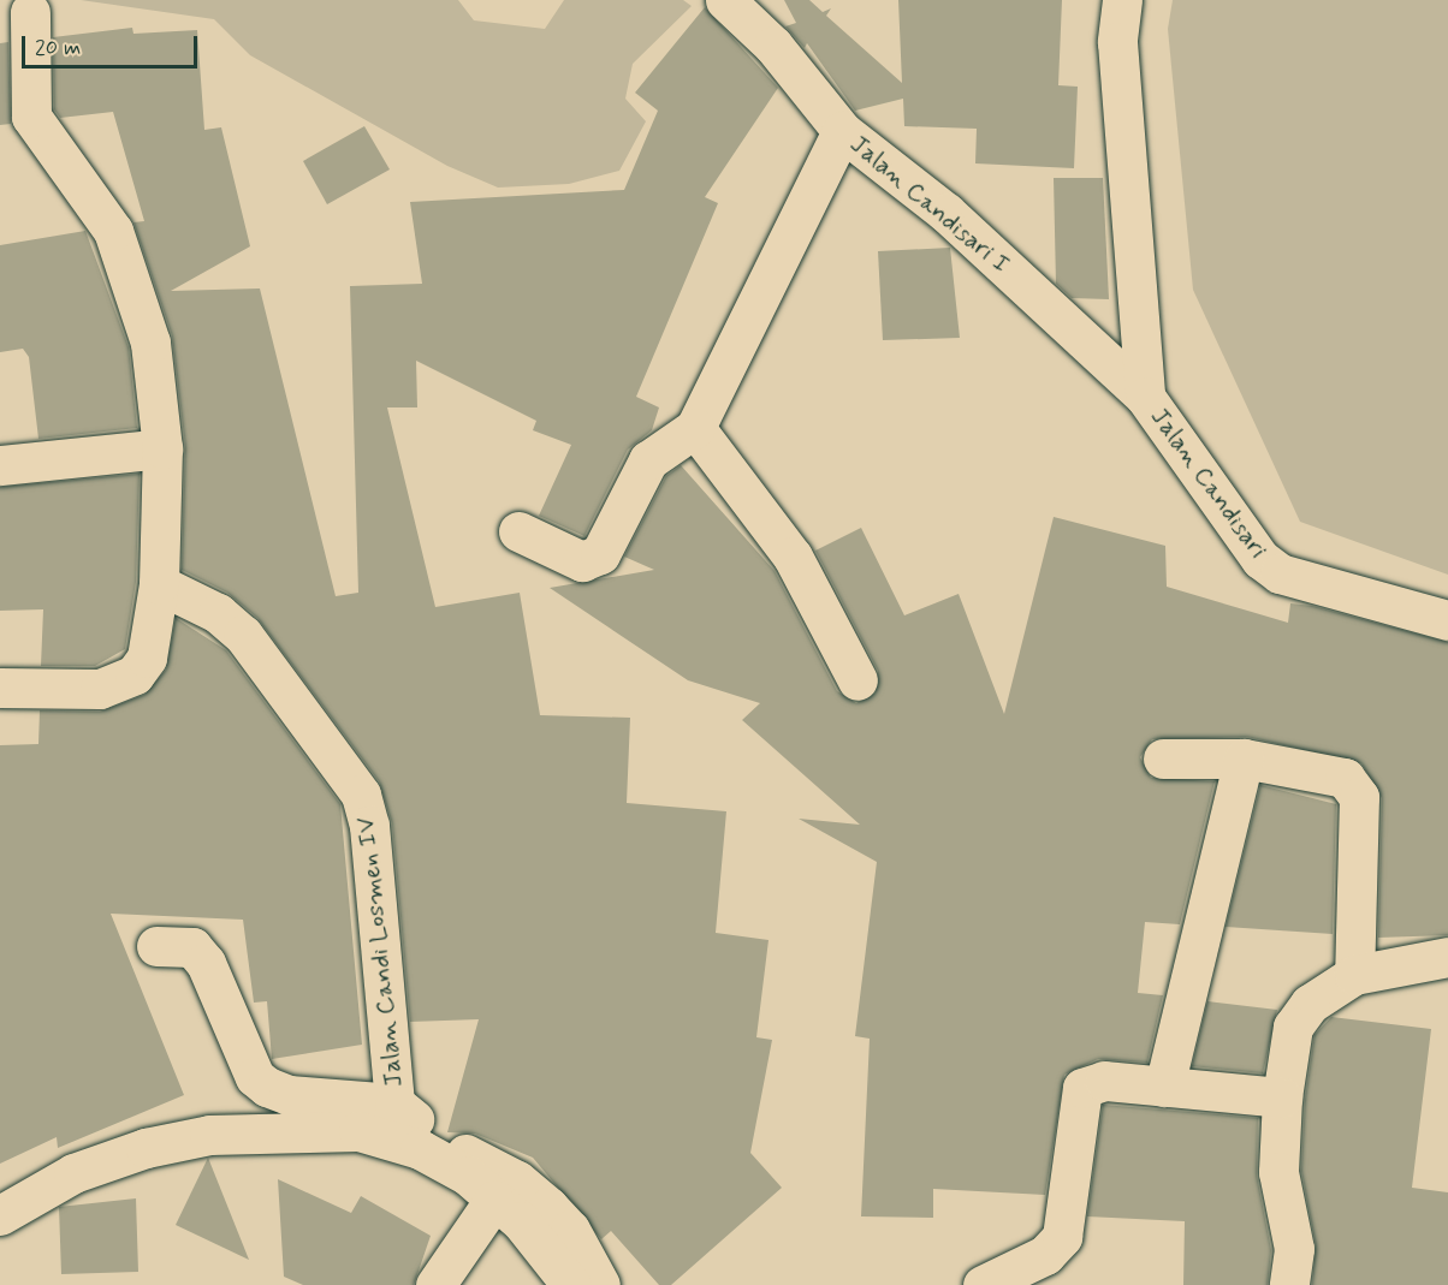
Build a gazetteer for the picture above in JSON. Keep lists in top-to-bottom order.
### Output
{
  "streets": {
    "street": ["Jalan Candisari I", "Jalan Candisari", "Jalan Candi Losmen IV"]
  },
  "crossings": [
    ["Jalan Candisari I", "Jalan Candisari"]
  ],
  "scale_bar": "20 m"
}
